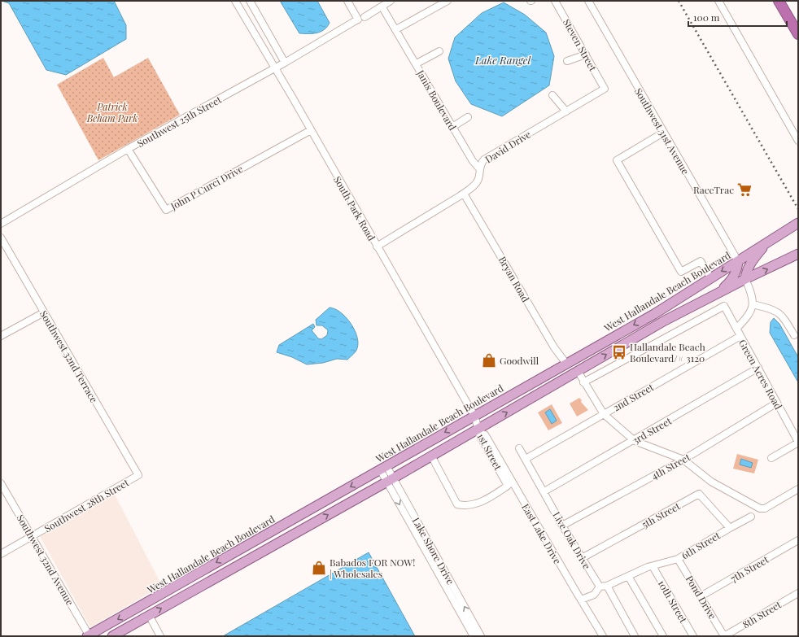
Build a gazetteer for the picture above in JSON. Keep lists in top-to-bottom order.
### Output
{
  "streets": {
    "main road": ["West Hallandale Beach Boulevard"],
    "street": [
      "Steven Street",
      "Janis Boulevard",
      "Southwest 25th Street",
      "Southwest 31st Avenue",
      "David Drive",
      "John P Curci Drive",
      "South Park Road",
      "Bryan Road",
      "Southwest 32nd Terrace",
      "Green Acres Road",
      "2nd Street",
      "3rd Street",
      "1st Street",
      "4th Street",
      "Southwest 28th Street",
      "5th Street",
      "East Lake Drive",
      "Live Oak Drive",
      "6th Street",
      "Lake Shore Drive",
      "Southwest 32nd Avenue",
      "7th Street",
      "Pond Drive",
      "10th Street",
      "8th Street"
    ]
  },
  "crossings": [
    ["Steven Street", "David Drive"],
    ["Janis Boulevard", "Southwest 25th Street"],
    ["Janis Boulevard", "David Drive"],
    ["Southwest 25th Street", "John P Curci Drive"],
    ["Southwest 25th Street", "South Park Road"],
    ["Southwest 31st Avenue", "West Hallandale Beach Boulevard"],
    ["David Drive", "South Park Road"],
    ["David Drive", "Bryan Road"],
    ["John P Curci Drive", "South Park Road"],
    ["South Park Road", "West Hallandale Beach Boulevard"],
    ["South Park Road", "1st Street"],
    ["Bryan Road", "West Hallandale Beach Boulevard"],
    ["West Hallandale Beach Boulevard", "1st Street"],
    ["West Hallandale Beach Boulevard", "Lake Shore Drive"],
    ["West Hallandale Beach Boulevard", "Southwest 32nd Avenue"],
    ["Southwest 32nd Terrace", "Southwest 28th Street"],
    ["Green Acres Road", "2nd Street"],
    ["Green Acres Road", "3rd Street"],
    ["Green Acres Road", "4th Street"],
    ["2nd Street", "Live Oak Drive"],
    ["3rd Street", "Live Oak Drive"],
    ["1st Street", "East Lake Drive"],
    ["4th Street", "Live Oak Drive"],
    ["Southwest 28th Street", "Southwest 32nd Avenue"],
    ["5th Street", "Live Oak Drive"],
    ["5th Street", "6th Street"],
    ["6th Street", "Pond Drive"],
    ["6th Street", "10th Street"],
    ["7th Street", "Pond Drive"],
    ["Pond Drive", "8th Street"]
  ],
  "water": ["Lake Rangel"],
  "parks": ["Patrick Beham Park"],
  "places": {
    "supermarket": ["RaceTrac"],
    "bus stop": ["Hallandale Beach Boulevard/# 3120"],
    "shop": ["Goodwill", "Babados FOR NOW! | Wholesales"]
  },
  "scale_bar": "100 m"
}
